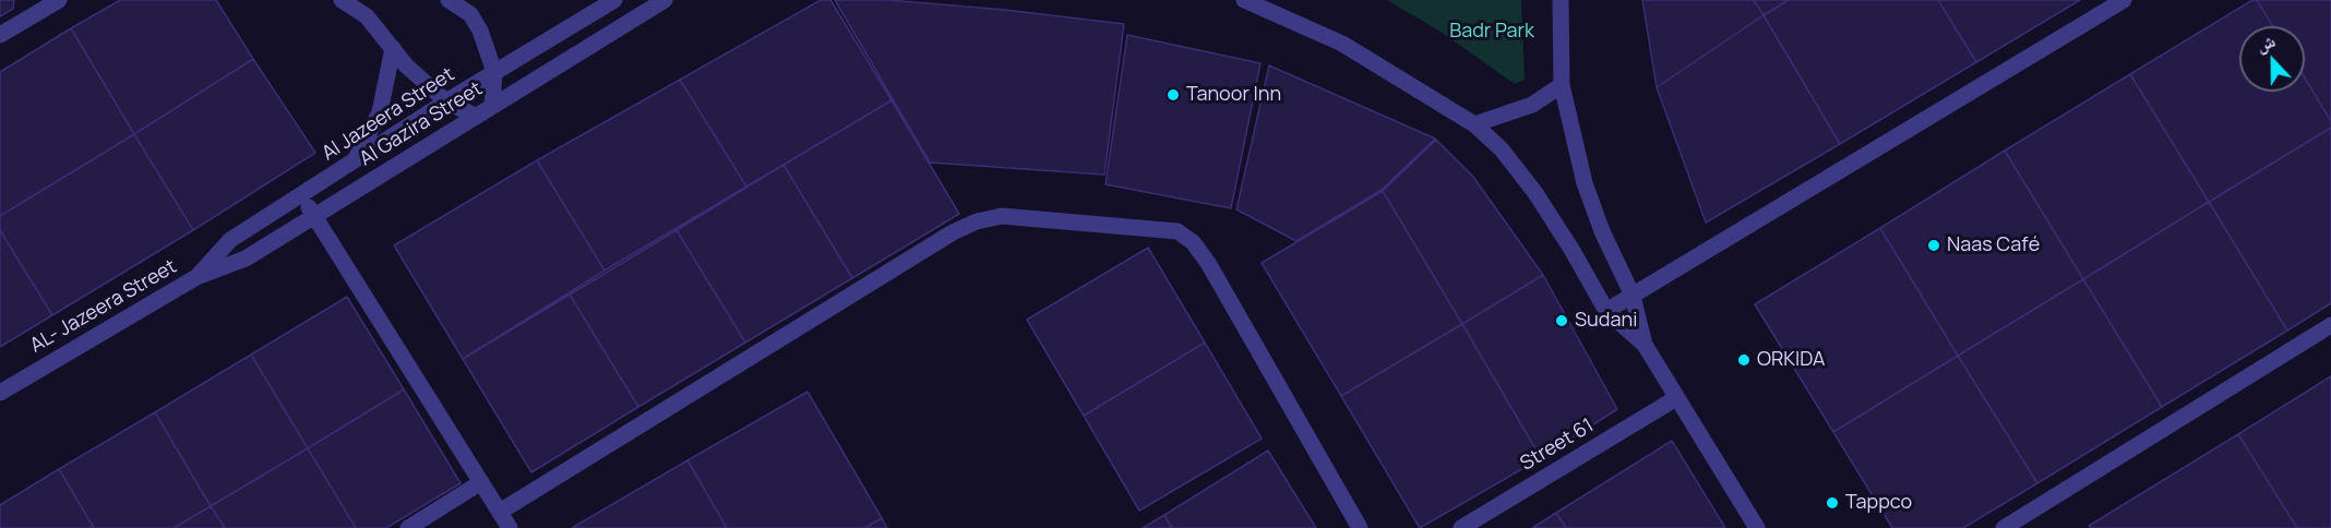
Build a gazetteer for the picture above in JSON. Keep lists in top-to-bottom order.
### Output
{
  "streets": {
    "street": [
      "Al Jazeera Street",
      "Al Gazira Street",
      "AL- Jazeera Street",
      "Street 61"
    ]
  },
  "crossings": [
    ["Al Jazeera Street", "Al Gazira Street"],
    ["Al Jazeera Street", "AL- Jazeera Street"],
    ["Al Gazira Street", "AL- Jazeera Street"]
  ],
  "parks": ["Badr Park"],
  "places": [
    "Tanoor Inn",
    "Naas Café",
    "Sudani",
    "ORKIDA",
    "Tappco"
  ],
  "north": "top"
}
